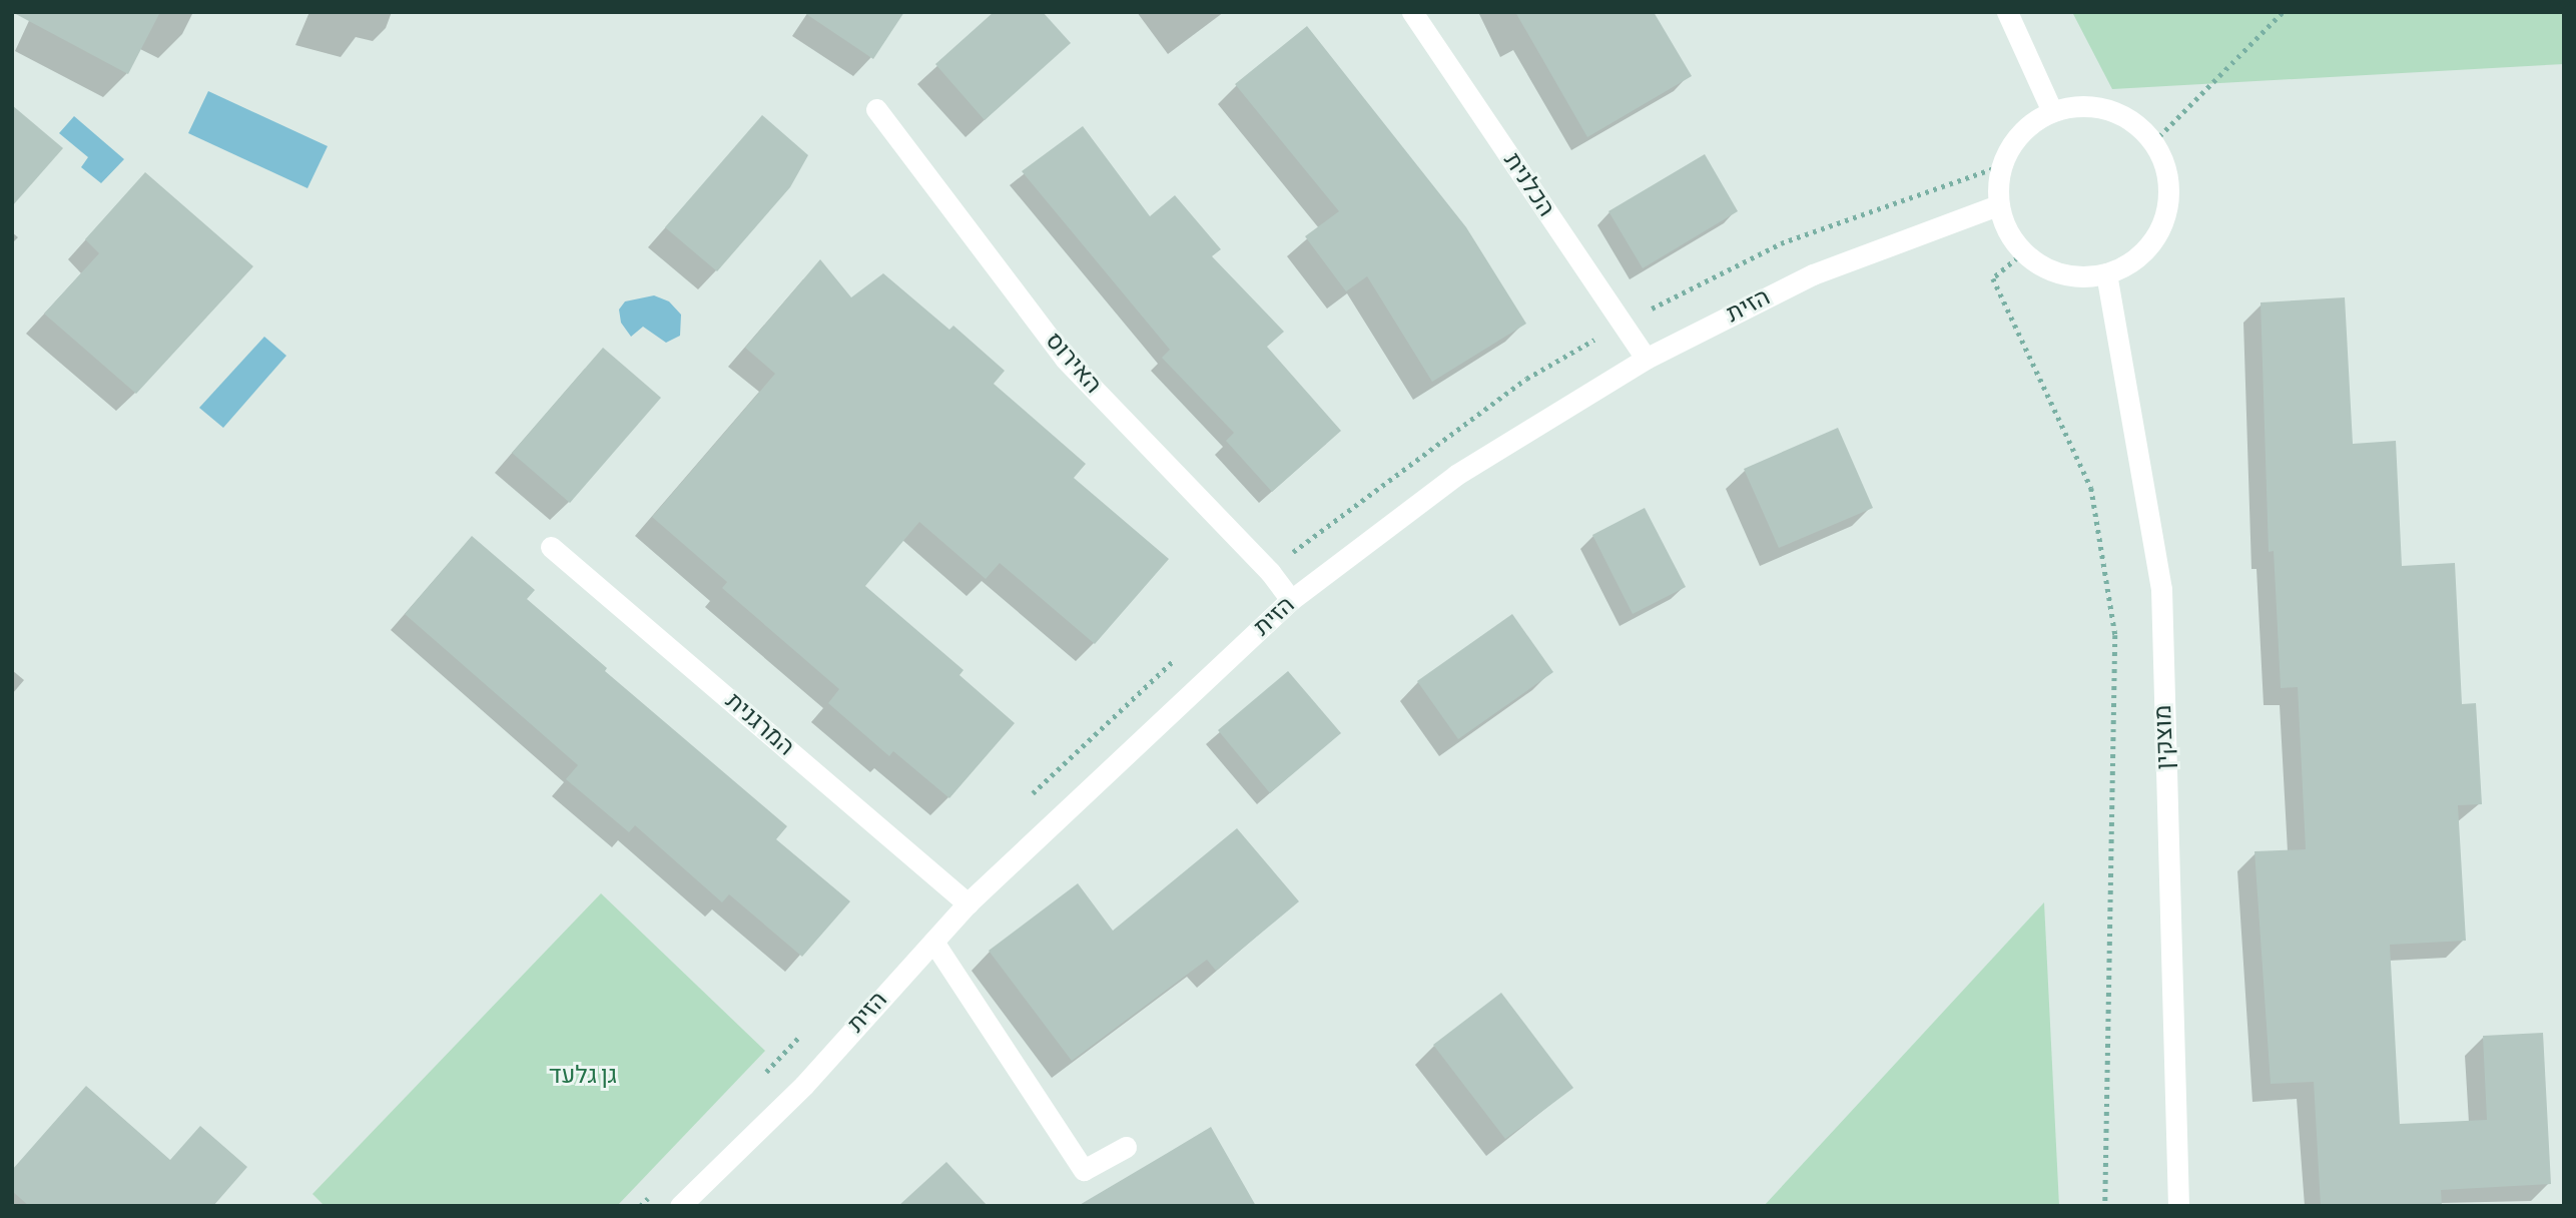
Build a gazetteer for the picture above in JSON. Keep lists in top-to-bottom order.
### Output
{
  "streets": {
    "street": [
      "הכלנית",
      "הזית",
      "האירוס",
      "המרגנית",
      "מוצקין"
    ]
  },
  "crossings": [
    ["הכלנית", "הזית"],
    ["הזית", "האירוס"],
    ["הזית", "המרגנית"],
    ["הזית", "מוצקין"]
  ],
  "parks": ["גן גלעד"]
}
